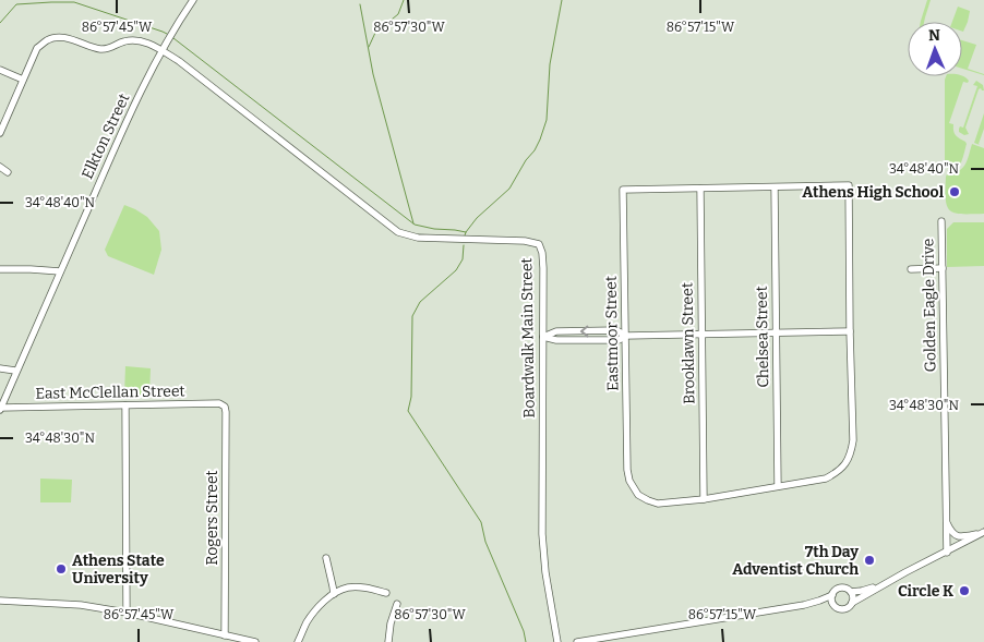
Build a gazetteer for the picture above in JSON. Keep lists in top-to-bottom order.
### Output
{
  "streets": {
    "street": [
      "Elkton Street",
      "Golden Eagle Drive",
      "Eastmoor Street",
      "Chelsea Street",
      "Boardwalk Main Street",
      "Brooklawn Street",
      "East McClellan Street",
      "Rogers Street"
    ]
  },
  "crossings": [
    ["Elkton Street", "Boardwalk Main Street"],
    ["Elkton Street", "East McClellan Street"],
    ["Eastmoor Street", "Chelsea Street"],
    ["Eastmoor Street", "Brooklawn Street"],
    ["East McClellan Street", "Rogers Street"]
  ],
  "places": [
    "Athens High School",
    "7th Day Adventist Church",
    "Athens State University",
    "Circle K"
  ],
  "north": "top",
  "coordinates": [
    "86°57'45\"W",
    "86°57'30\"W",
    "86°57'15\"W",
    "34°48'40\"N",
    "34°48'30\"N"
  ]
}
